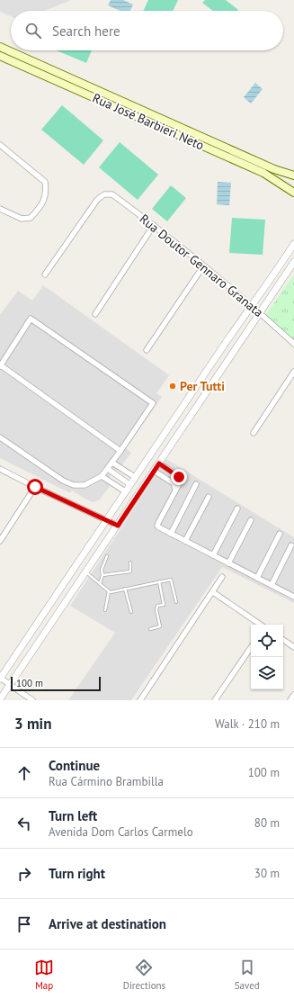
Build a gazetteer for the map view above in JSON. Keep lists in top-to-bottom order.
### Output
{
  "streets": {
    "main road": ["Rua José Barbieri Neto"],
    "street": ["Rua Doutor Gennaro Granata"]
  },
  "places": ["Per Tutti"],
  "scale_bar": "100 m",
  "page": {
    "search": "Search here",
    "scale": "100 m",
    "heading": ["3 min", "Walk · 210 m"],
    "list": [
      ["Continue", "Rua Cármino Brambilla", "100 m"],
      ["Turn left", "Avenida Dom Carlos Carmelo", "80 m"],
      ["Turn right", "30 m"],
      "Arrive at destination"
    ],
    "nav": ["Map", "Directions", "Saved"]
  }
}
